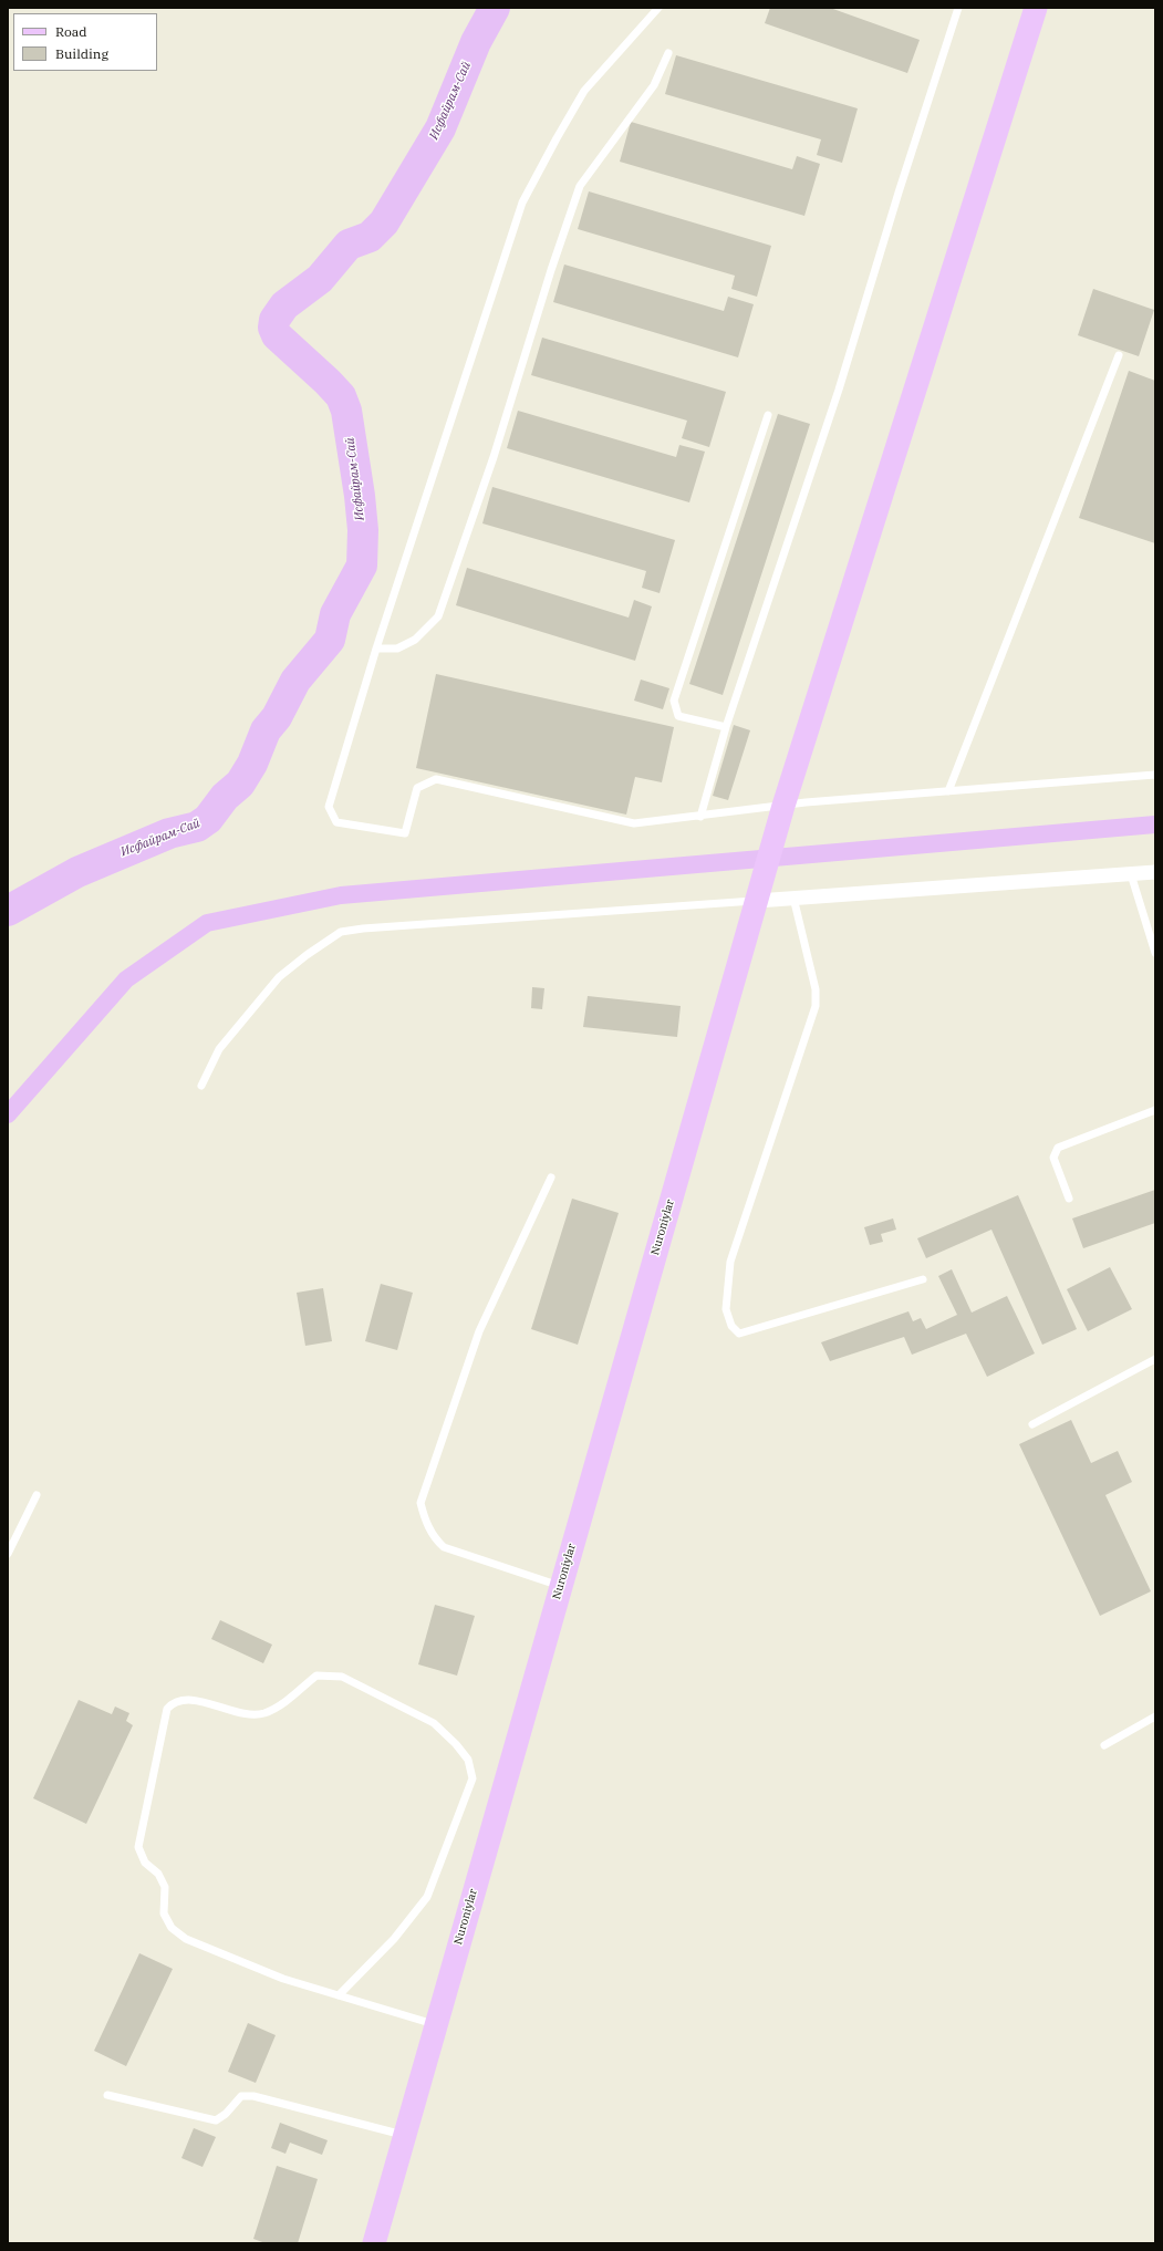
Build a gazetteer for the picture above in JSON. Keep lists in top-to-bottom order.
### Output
{
  "streets": {
    "main road": ["Nuroniylar"]
  },
  "water": ["Исфайрам-Сай"],
  "legend": ["Road", "Building"]
}
